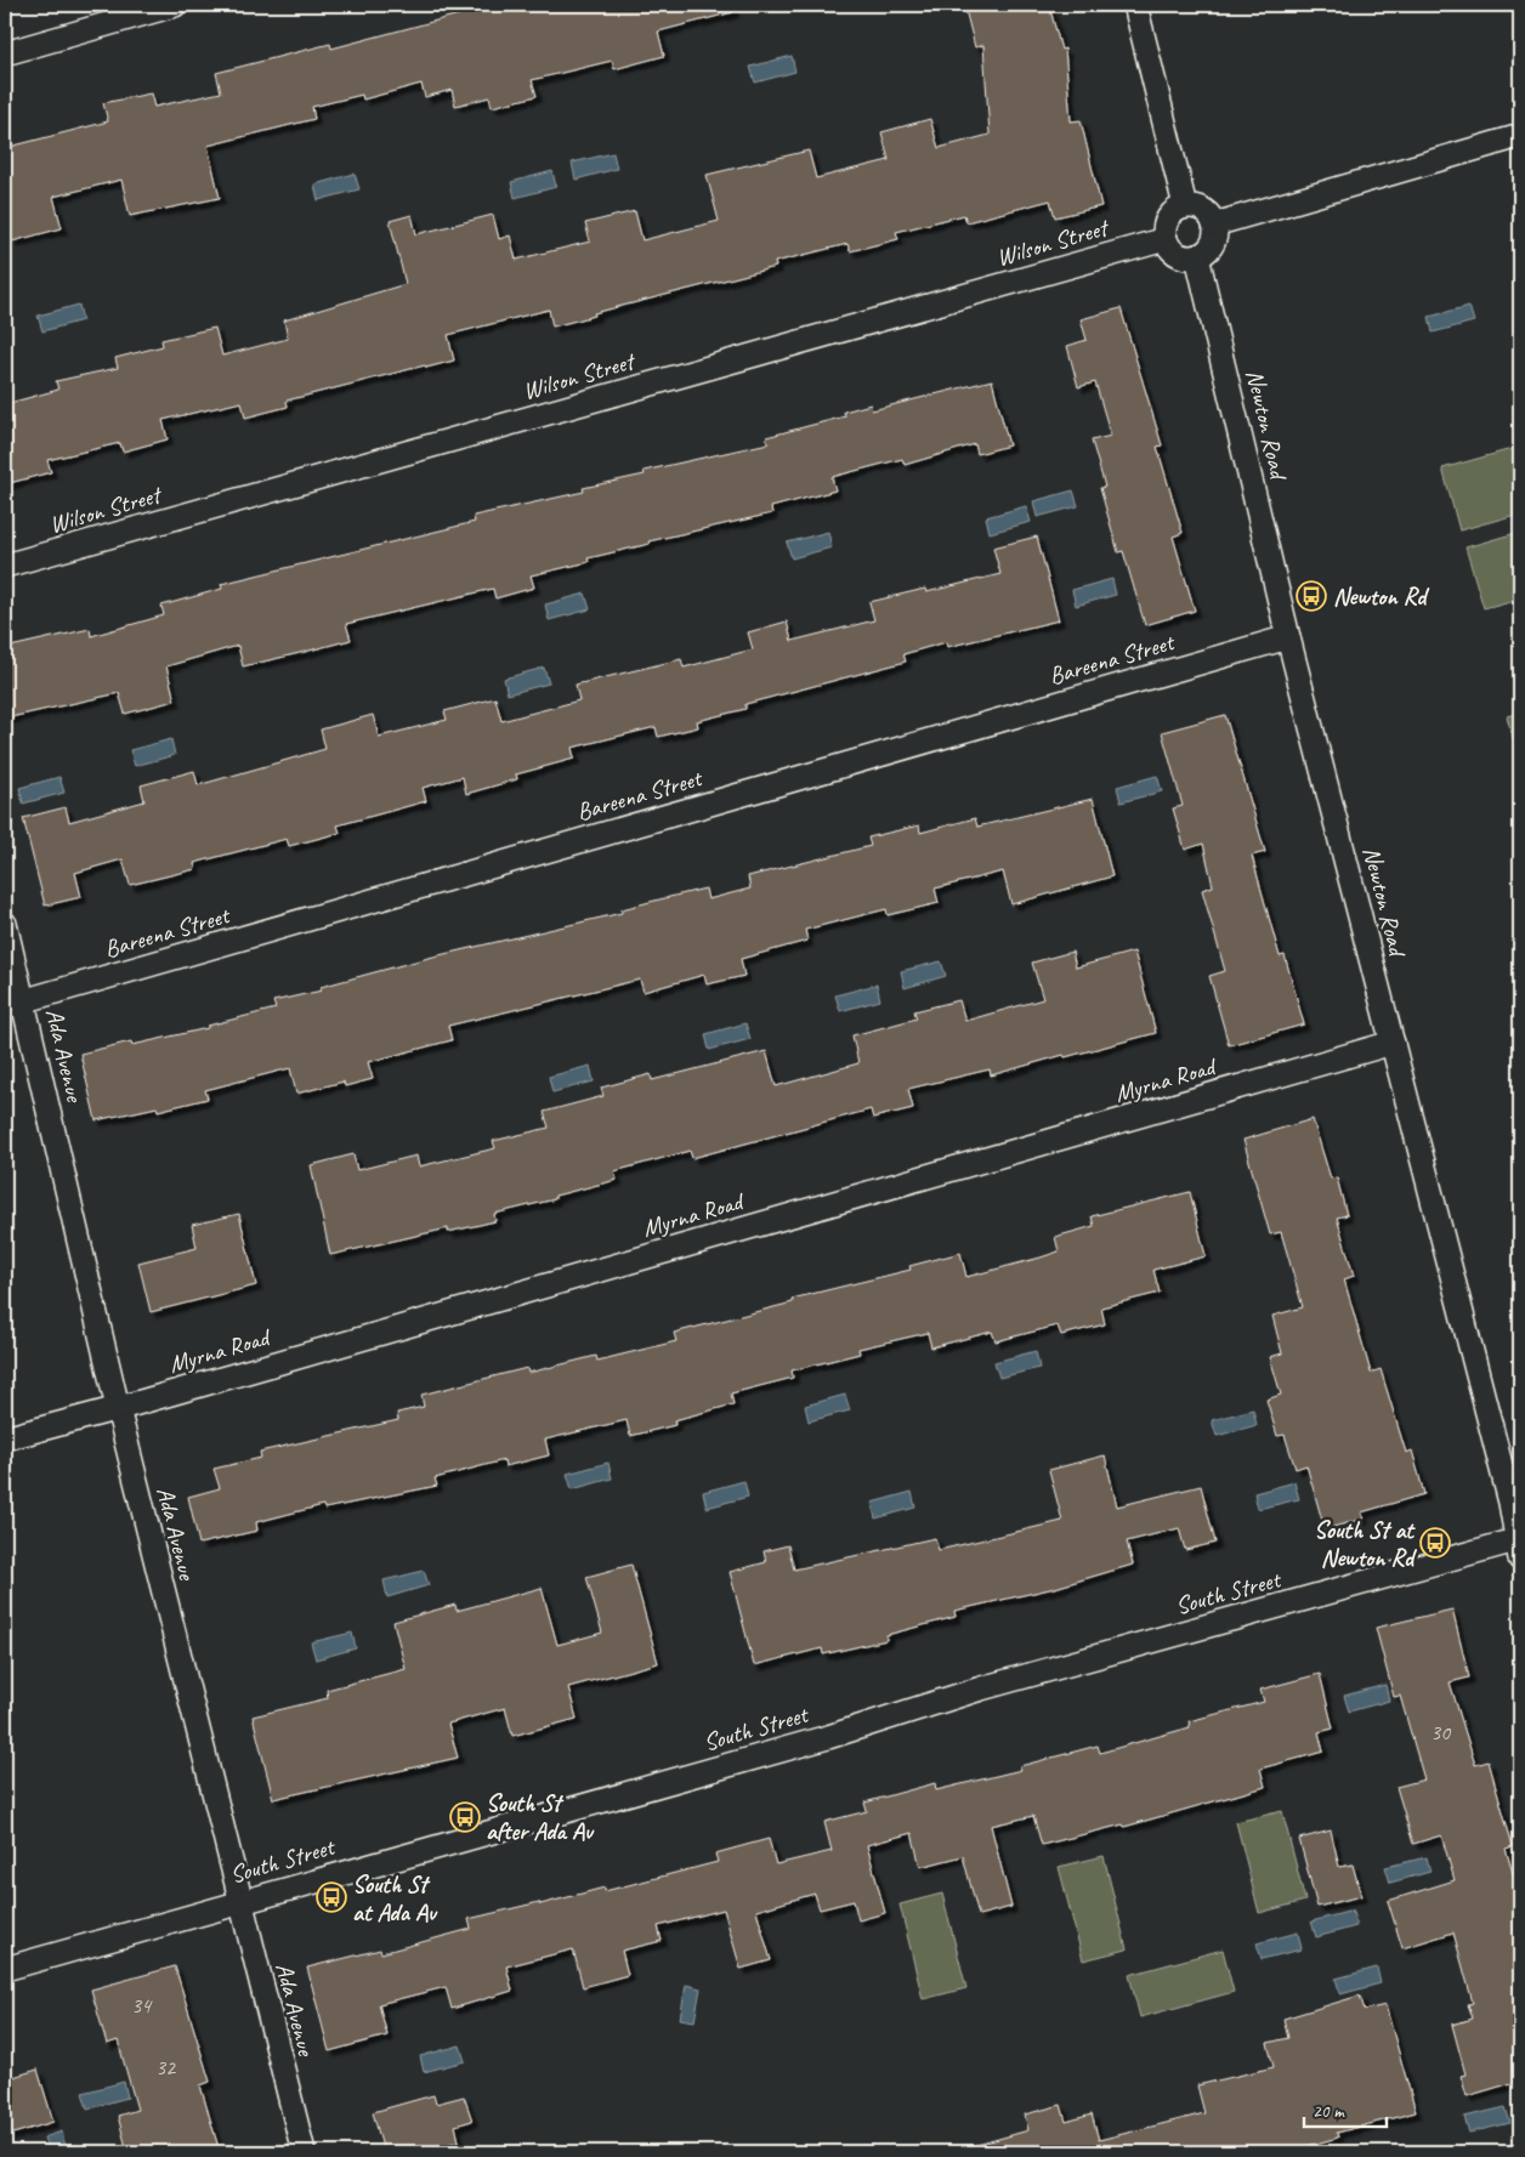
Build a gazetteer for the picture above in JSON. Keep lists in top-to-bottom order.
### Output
{
  "streets": {
    "street": [
      "Wilson Street",
      "Newton Road",
      "Bareena Street",
      "Ada Avenue",
      "Myrna Road",
      "South Street"
    ]
  },
  "crossings": [
    ["Wilson Street", "Newton Road"],
    ["Newton Road", "Bareena Street"],
    ["Newton Road", "Myrna Road"],
    ["Newton Road", "South Street"],
    ["Bareena Street", "Ada Avenue"],
    ["Ada Avenue", "Myrna Road"],
    ["Ada Avenue", "South Street"]
  ],
  "places": {
    "bus stop": [
      "Newton Rd",
      "South St at Newton Rd",
      "South St after Ada Av",
      "South St at Ada Av"
    ]
  },
  "house_numbers": ["30", "34", "32"],
  "scale_bar": "20 m"
}
